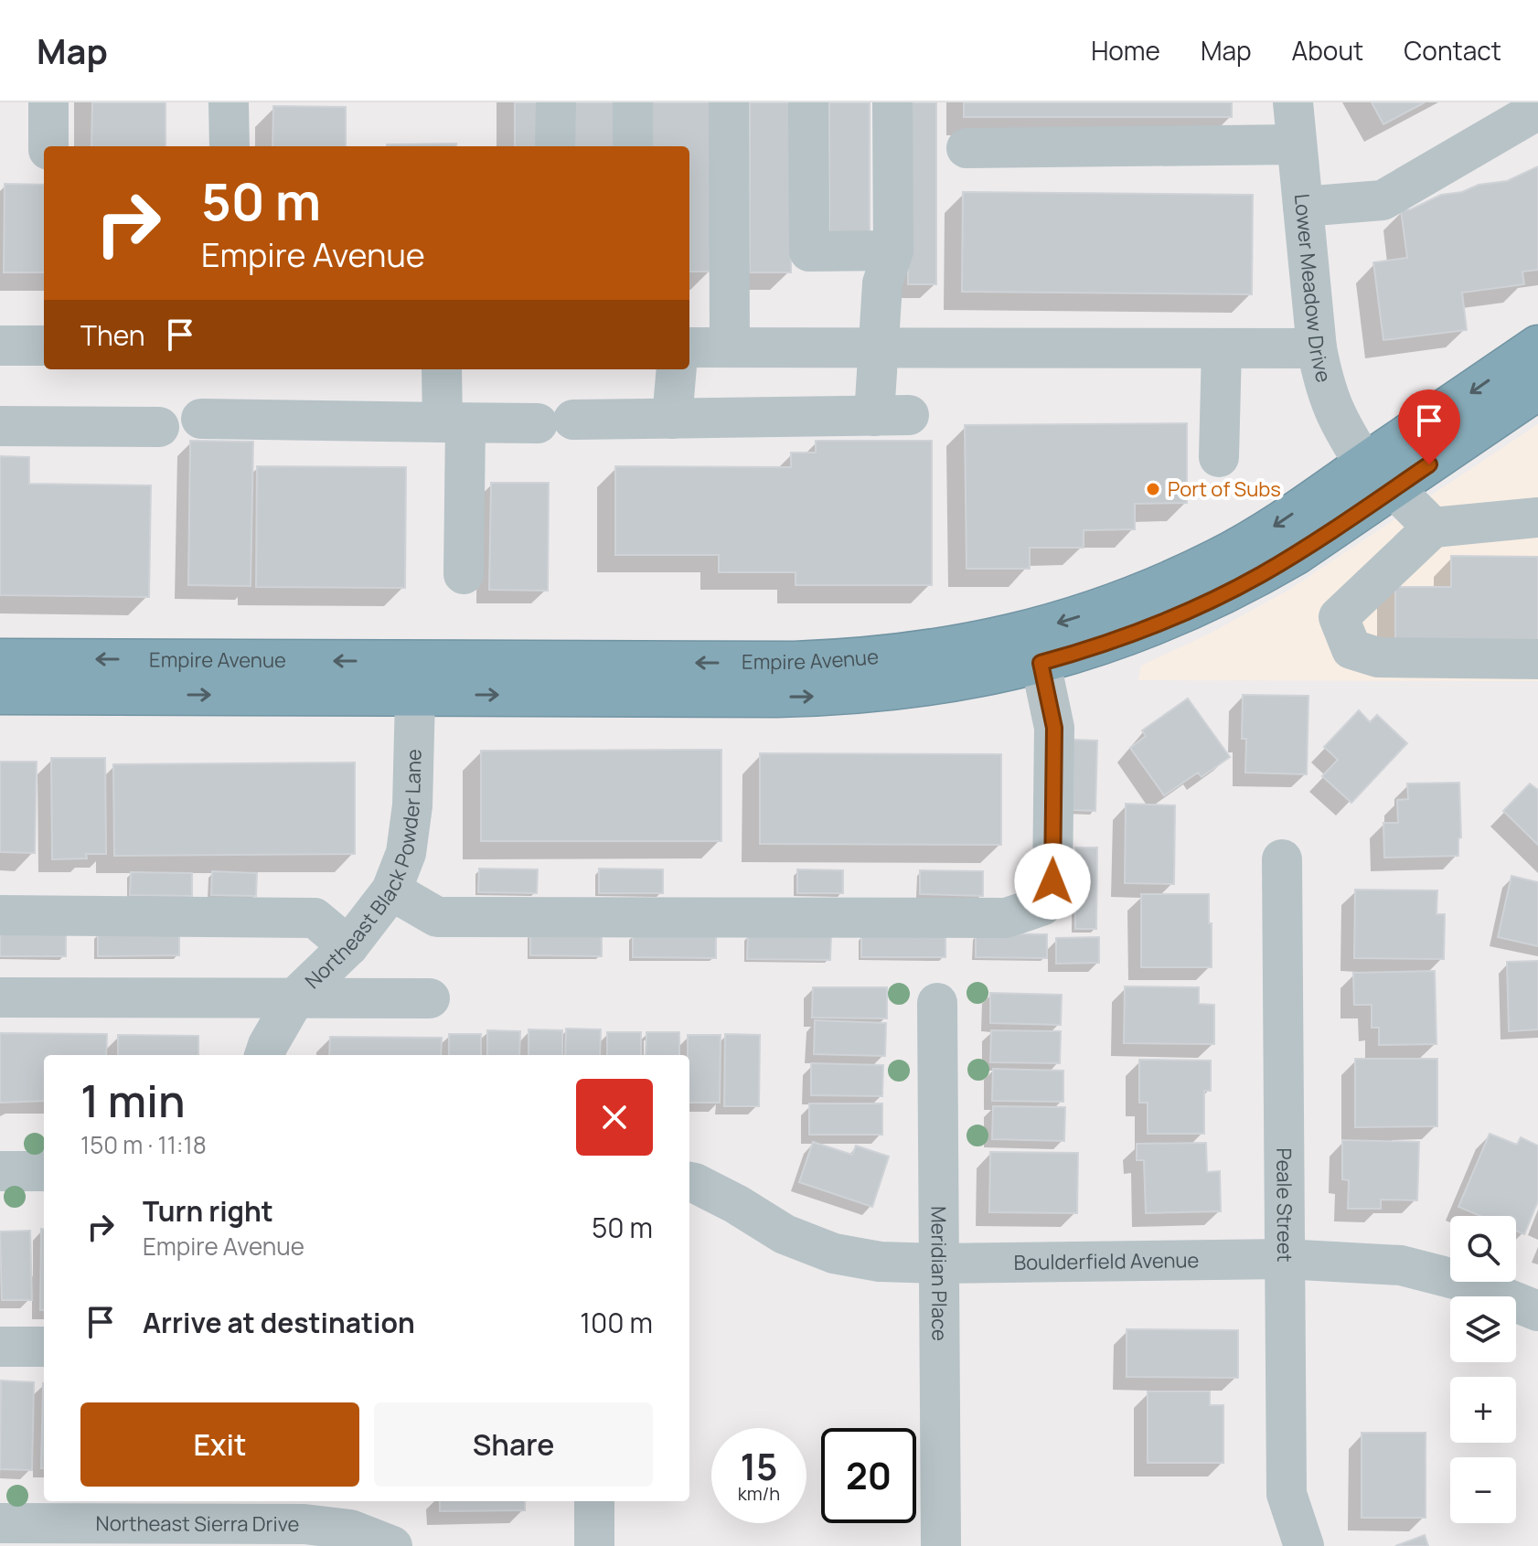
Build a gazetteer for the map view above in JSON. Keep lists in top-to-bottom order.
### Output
{
  "streets": {
    "highway": ["Empire Avenue"],
    "street": [
      "Lower Meadow Drive",
      "Northeast Black Powder Lane",
      "Peale Street",
      "Boulderfield Avenue",
      "Meridian Place",
      "Northeast Sierra Drive"
    ]
  },
  "crossings": [
    ["Lower Meadow Drive", "Empire Avenue"],
    ["Empire Avenue", "Northeast Black Powder Lane"],
    ["Peale Street", "Boulderfield Avenue"],
    ["Boulderfield Avenue", "Meridian Place"]
  ],
  "places": ["Port of Subs"],
  "page": {
    "header": "Map",
    "nav": [
      "Home",
      "Map",
      "About",
      "Contact"
    ],
    "turn": ["50 m", "Empire Avenue"],
    "then": "Then",
    "heading": ["1 min", "150 m · 11:18"],
    "list": [
      {
        "name": "Turn right",
        "note": "Empire Avenue",
        "value": "50 m"
      },
      {
        "name": "Arrive at destination",
        "value": "100 m"
      }
    ],
    "map_buttons": ["+", "−"],
    "buttons": ["Exit", "Share"],
    "speed": "15 km/h",
    "limit": "20"
  }
}
